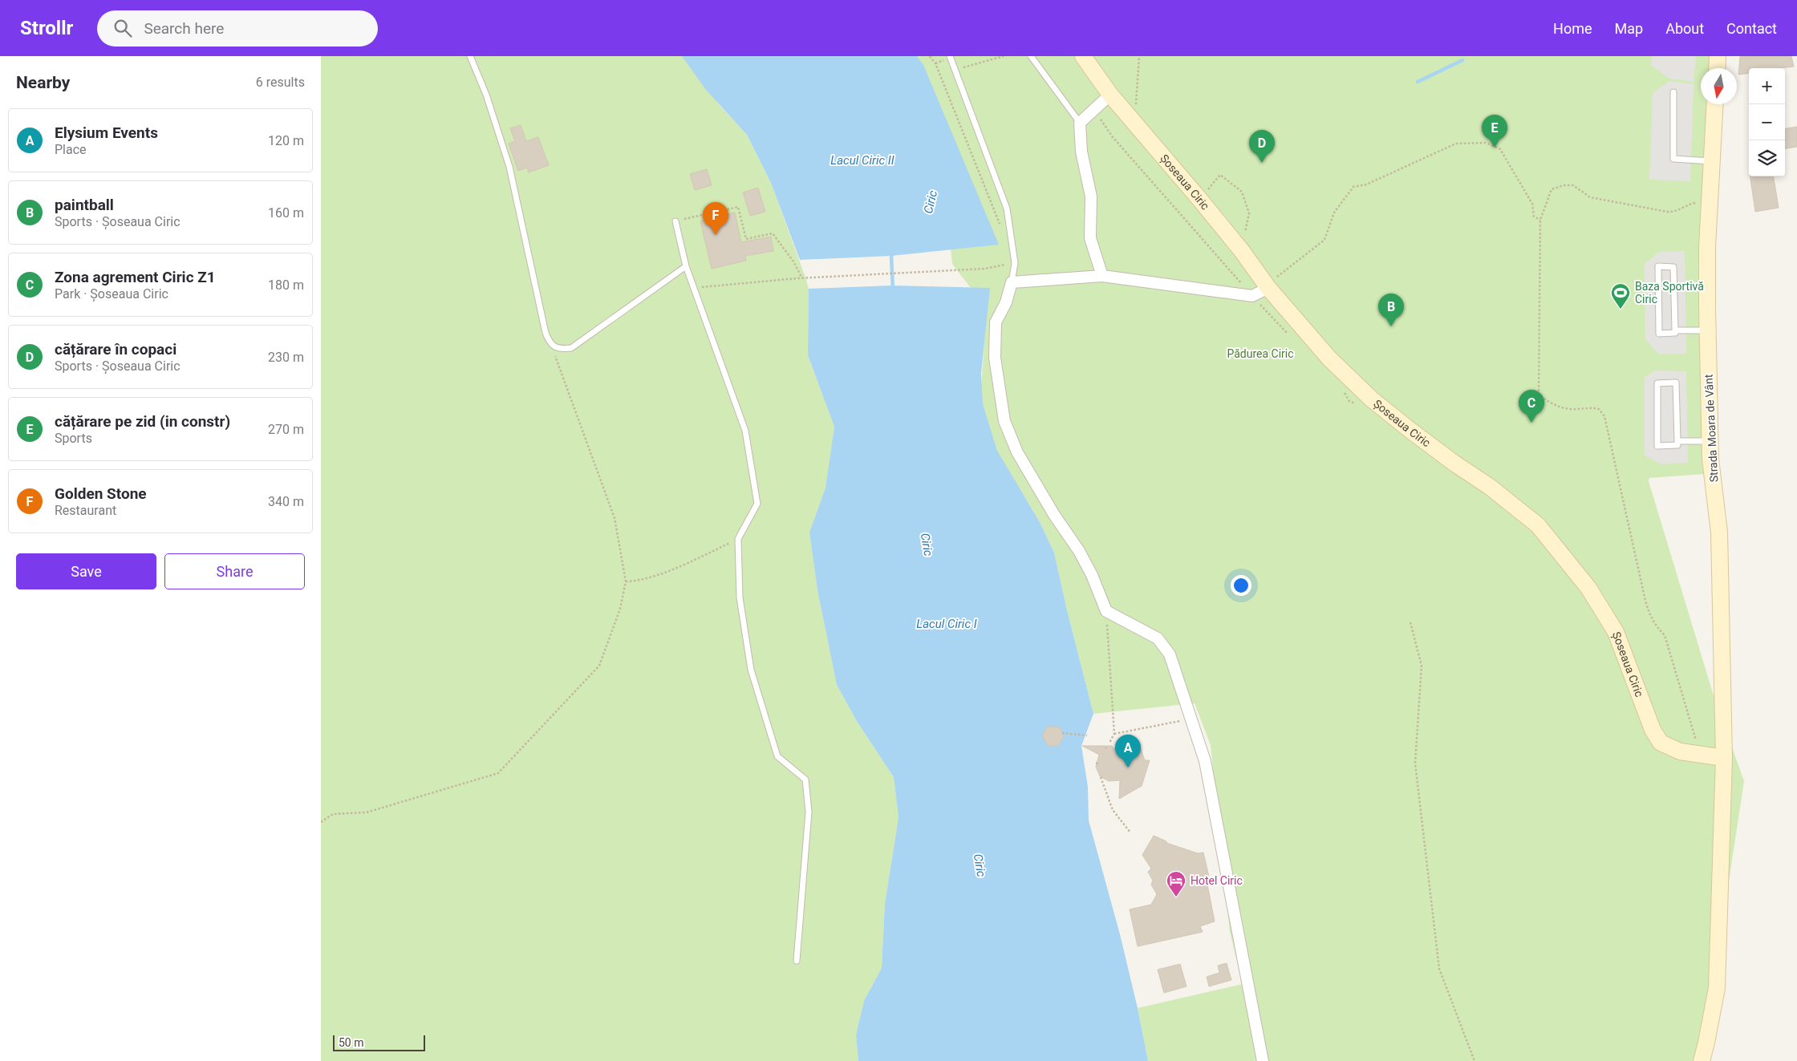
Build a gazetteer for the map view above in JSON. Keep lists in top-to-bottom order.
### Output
{
  "streets": {
    "main road": ["Șoseaua Ciric", "Strada Moara de Vânt"]
  },
  "crossings": [
    ["Șoseaua Ciric", "Strada Moara de Vânt"]
  ],
  "water": ["Lacul Ciric II", "Ciric", "Lacul Ciric I"],
  "parks": ["Pădurea Ciric"],
  "places": {
    "sports": ["Baza Sportivă Ciric"],
    "hotel": ["Hotel Ciric"]
  },
  "scale_bar": "50 m",
  "north": "bottom",
  "page": {
    "header": "Strollr",
    "search": "Search here",
    "nav": [
      "Home",
      "Map",
      "About",
      "Contact"
    ],
    "heading": ["Nearby", "6 results"],
    "map_buttons": ["+", "−"],
    "list": [
      {
        "mark": "A",
        "name": "Elysium Events",
        "note": "Place",
        "value": "120 m"
      },
      {
        "mark": "B",
        "name": "paintball",
        "note": "Sports · Șoseaua Ciric",
        "value": "160 m"
      },
      {
        "mark": "C",
        "name": "Zona agrement Ciric Z1",
        "note": "Park · Șoseaua Ciric",
        "value": "180 m"
      },
      {
        "mark": "D",
        "name": "cățărare în copaci",
        "note": "Sports · Șoseaua Ciric",
        "value": "230 m"
      },
      {
        "mark": "E",
        "name": "cățărare pe zid (in constr)",
        "note": "Sports",
        "value": "270 m"
      },
      {
        "mark": "F",
        "name": "Golden Stone",
        "note": "Restaurant",
        "value": "340 m"
      }
    ],
    "pins": [
      "E",
      "D",
      "F",
      "B",
      "C",
      "A"
    ],
    "buttons": ["Save", "Share"],
    "scale": "50 m"
  }
}
